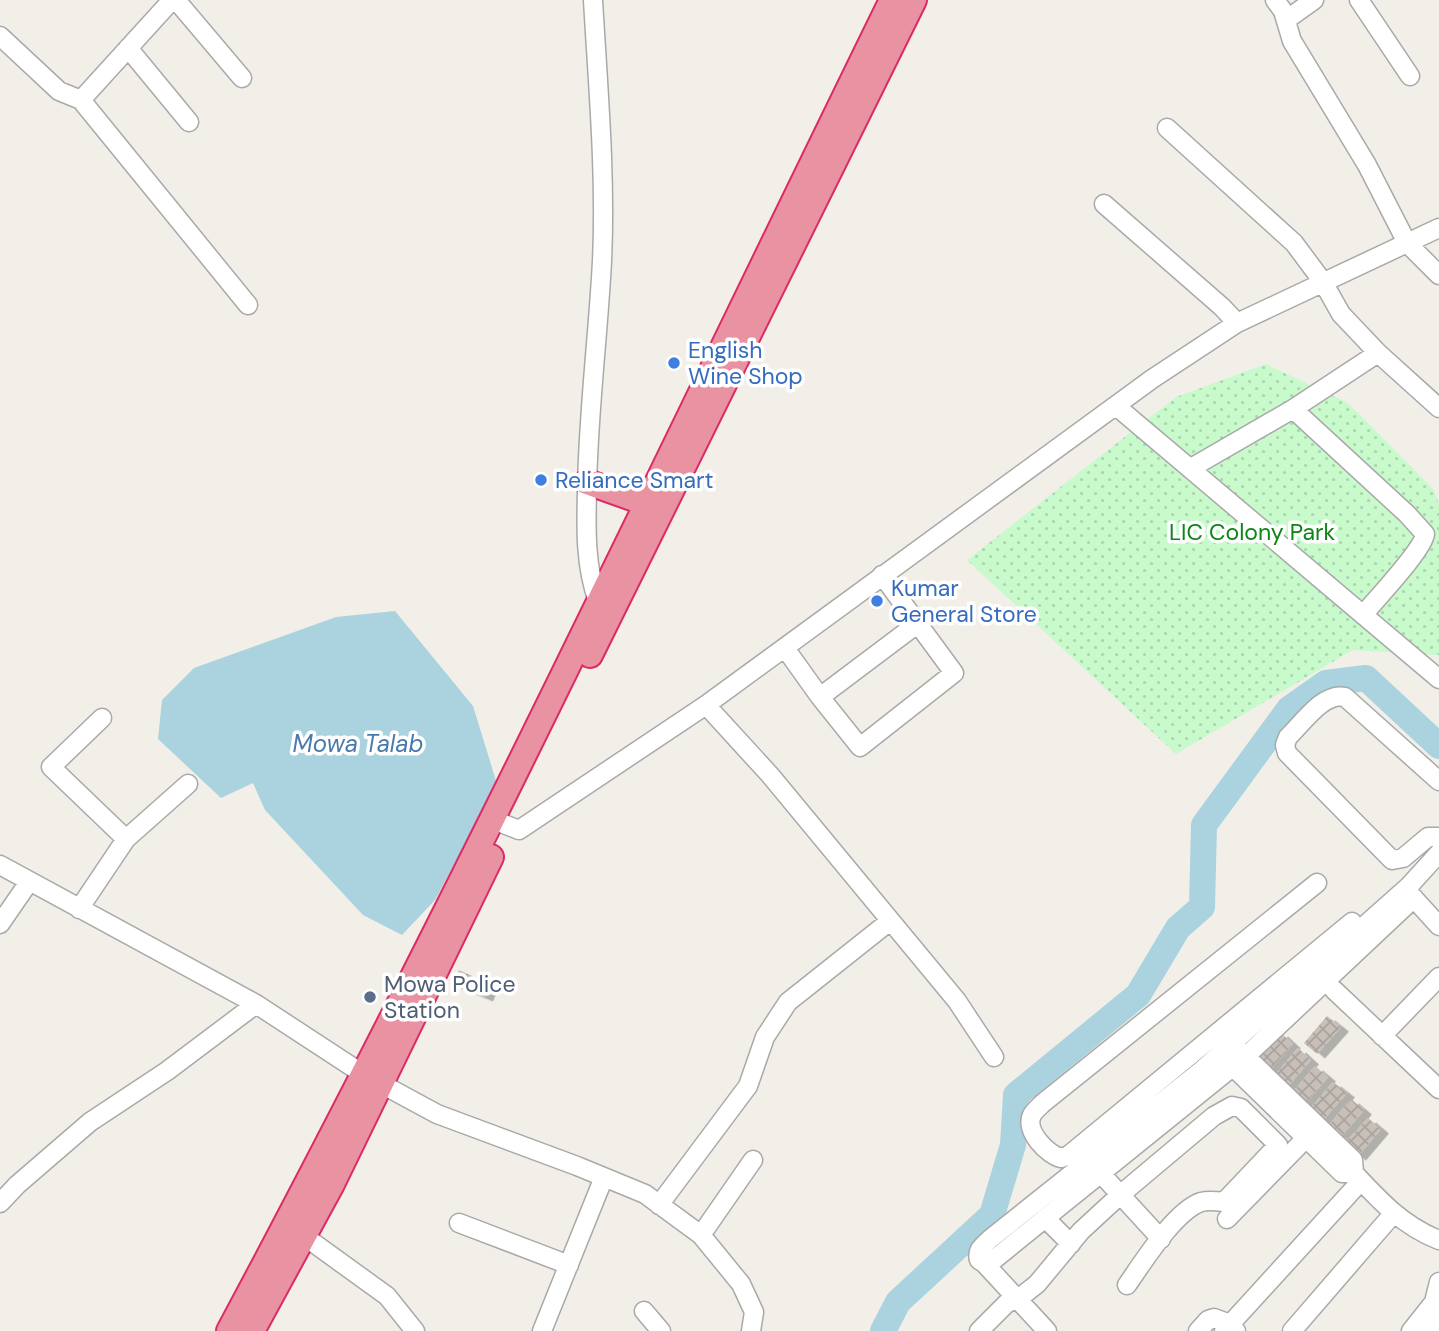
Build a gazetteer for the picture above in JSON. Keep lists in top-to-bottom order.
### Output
{
  "water": ["Mowa Talab"],
  "parks": ["LIC Colony Park"],
  "places": [
    "English Wine Shop",
    "Reliance Smart",
    "Kumar General Store",
    "Mowa Police Station"
  ]
}
